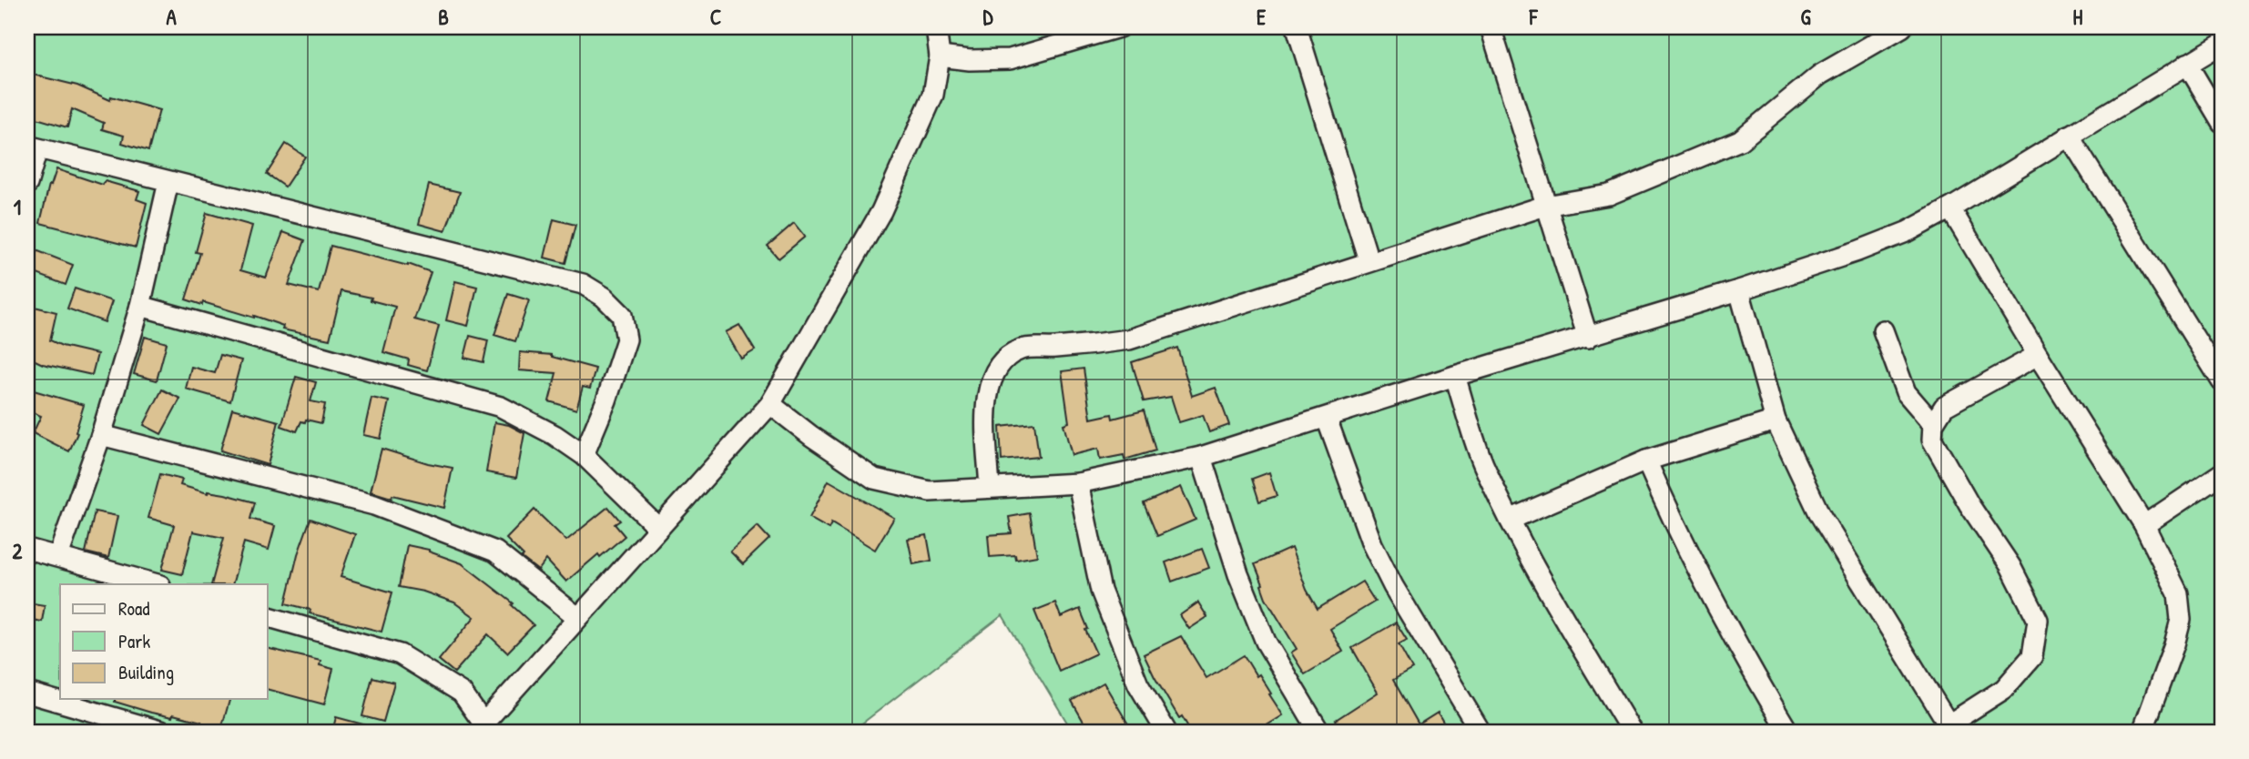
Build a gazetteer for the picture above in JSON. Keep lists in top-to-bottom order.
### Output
{
  "legend": ["Road", "Park", "Building"],
  "grid": {
    "columns": [
      "A",
      "B",
      "C",
      "D",
      "E",
      "F",
      "G",
      "H"
    ],
    "rows": ["1", "2"]
  }
}
